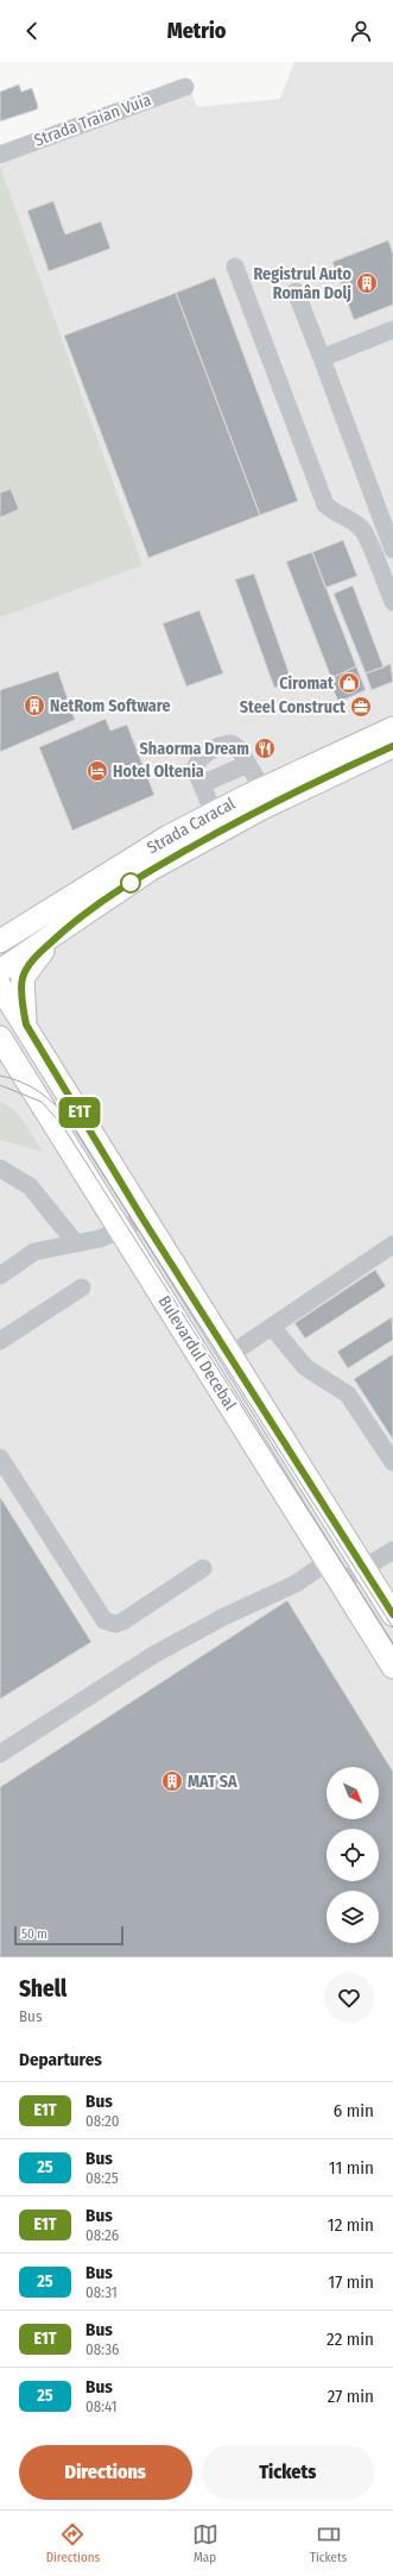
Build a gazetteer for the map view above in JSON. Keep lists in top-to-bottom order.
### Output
{
  "streets": {
    "main road": ["Strada Caracal", "Bulevardul Decebal"],
    "street": ["Strada Traian Vuia"]
  },
  "places": {
    "building": ["Registrul Auto Român Dolj", "NetRom Software", "MAT SA"],
    "shop": ["Ciromat"],
    "office": ["Steel Construct"],
    "restaurant": ["Shaorma Dream"],
    "hotel": ["Hotel Oltenia"]
  },
  "lines": ["bus line E1T"],
  "scale_bar": "50 m",
  "north": "bottom right",
  "page": {
    "header": "Metrio",
    "on_map": "E1T",
    "scale": "50 m",
    "heading": [
      ["Shell", "Bus"],
      "Departures"
    ],
    "list": [
      {
        "mark": "E1T",
        "name": "Bus",
        "note": "08:20",
        "value": "6 min"
      },
      {
        "mark": "25",
        "name": "Bus",
        "note": "08:25",
        "value": "11 min"
      },
      {
        "mark": "E1T",
        "name": "Bus",
        "note": "08:26",
        "value": "12 min"
      },
      {
        "mark": "25",
        "name": "Bus",
        "note": "08:31",
        "value": "17 min"
      },
      {
        "mark": "E1T",
        "name": "Bus",
        "note": "08:36",
        "value": "22 min"
      },
      {
        "mark": "25",
        "name": "Bus",
        "note": "08:41",
        "value": "27 min"
      }
    ],
    "buttons": ["Directions", "Tickets"],
    "tabs": ["Directions", "Map", "Tickets"]
  }
}
